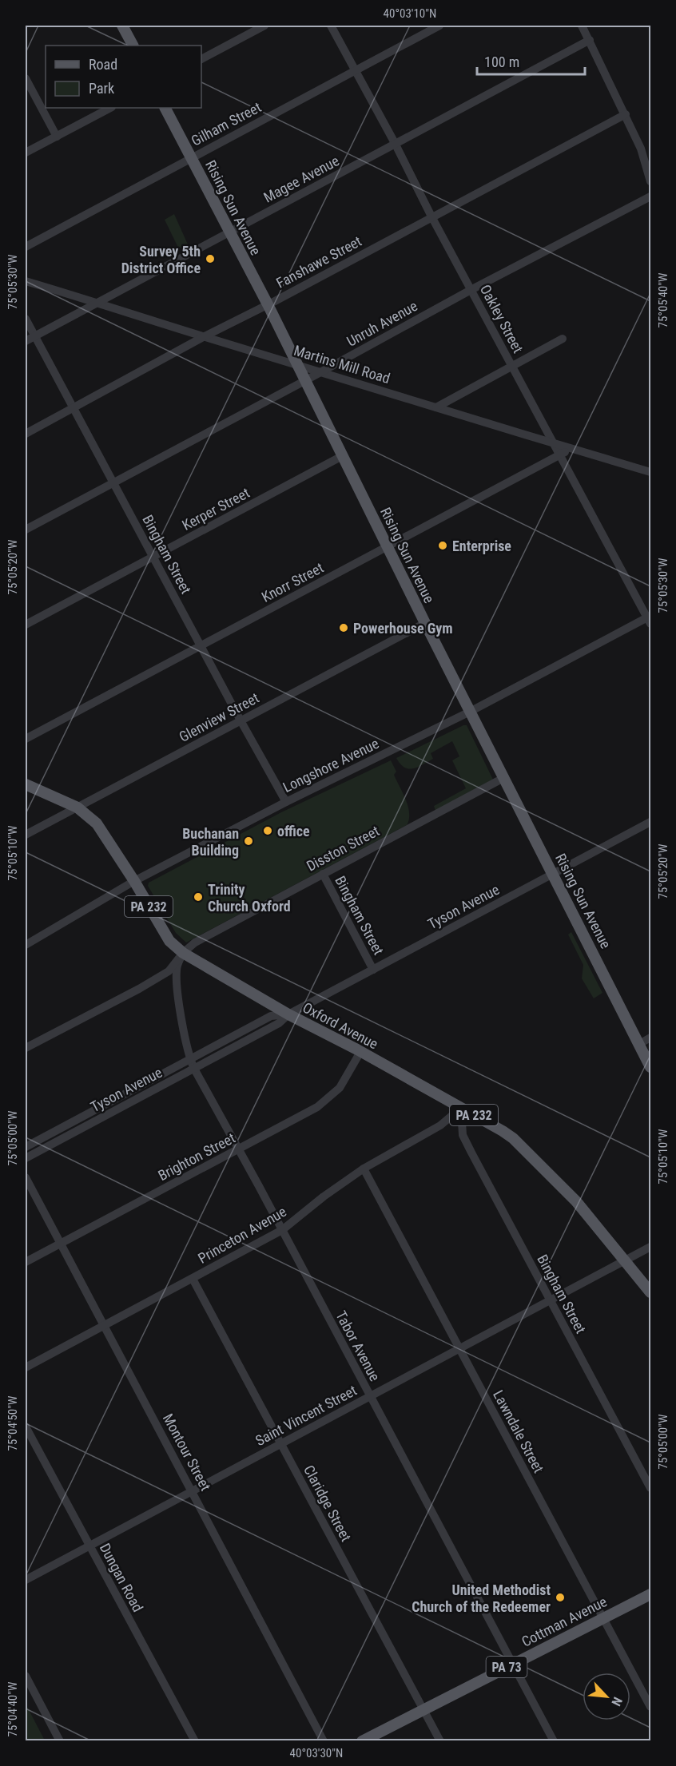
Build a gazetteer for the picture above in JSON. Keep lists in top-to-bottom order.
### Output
{
  "streets": {
    "main road": [
      "Rising Sun Avenue",
      "PA 232",
      "Oxford Avenue",
      "Cottman Avenue",
      "PA 73"
    ],
    "street": [
      "Gilham Street",
      "Magee Avenue",
      "Fanshawe Street",
      "Oakley Street",
      "Unruh Avenue",
      "Martins Mill Road",
      "Kerper Street",
      "Bingham Street",
      "Knorr Street",
      "Glenview Street",
      "Longshore Avenue",
      "Disston Street",
      "Tyson Avenue",
      "Brighton Street",
      "Princeton Avenue",
      "Tabor Avenue",
      "Saint Vincent Street",
      "Lawndale Street",
      "Montour Street",
      "Claridge Street",
      "Dungan Road"
    ]
  },
  "crossings": [
    ["Gilham Street", "Rising Sun Avenue"],
    ["Gilham Street", "Oakley Street"],
    ["Magee Avenue", "Rising Sun Avenue"],
    ["Magee Avenue", "Oakley Street"],
    ["Magee Avenue", "Martins Mill Road"],
    ["Magee Avenue", "Bingham Street"],
    ["Rising Sun Avenue", "Fanshawe Street"],
    ["Rising Sun Avenue", "Unruh Avenue"],
    ["Rising Sun Avenue", "Martins Mill Road"],
    ["Rising Sun Avenue", "Kerper Street"],
    ["Rising Sun Avenue", "Knorr Street"],
    ["Rising Sun Avenue", "Glenview Street"],
    ["Rising Sun Avenue", "Longshore Avenue"],
    ["Rising Sun Avenue", "Disston Street"],
    ["Rising Sun Avenue", "Tyson Avenue"],
    ["Fanshawe Street", "Oakley Street"],
    ["Fanshawe Street", "Martins Mill Road"],
    ["Fanshawe Street", "Bingham Street"],
    ["Oakley Street", "Unruh Avenue"],
    ["Oakley Street", "Martins Mill Road"],
    ["Oakley Street", "Knorr Street"],
    ["Oakley Street", "Longshore Avenue"],
    ["Unruh Avenue", "Martins Mill Road"],
    ["Unruh Avenue", "Bingham Street"],
    ["Martins Mill Road", "Knorr Street"],
    ["Kerper Street", "Bingham Street"],
    ["Bingham Street", "Knorr Street"],
    ["Bingham Street", "Glenview Street"],
    ["Bingham Street", "Longshore Avenue"],
    ["Bingham Street", "Disston Street"],
    ["Bingham Street", "Tyson Avenue"],
    ["Bingham Street", "Oxford Avenue"],
    ["Bingham Street", "Princeton Avenue"],
    ["Bingham Street", "Saint Vincent Street"],
    ["Glenview Street", "Oxford Avenue"],
    ["Longshore Avenue", "Oxford Avenue"],
    ["Disston Street", "Oxford Avenue"],
    ["Disston Street", "Tabor Avenue"],
    ["Tyson Avenue", "Oxford Avenue"],
    ["Tyson Avenue", "Tabor Avenue"],
    ["Oxford Avenue", "Brighton Street"],
    ["Oxford Avenue", "Princeton Avenue"],
    ["Oxford Avenue", "Tabor Avenue"],
    ["Oxford Avenue", "Saint Vincent Street"],
    ["Brighton Street", "Tabor Avenue"],
    ["Brighton Street", "Montour Street"],
    ["Princeton Avenue", "Tabor Avenue"],
    ["Princeton Avenue", "Lawndale Street"],
    ["Princeton Avenue", "Montour Street"],
    ["Princeton Avenue", "Claridge Street"],
    ["Tabor Avenue", "Saint Vincent Street"],
    ["Tabor Avenue", "Cottman Avenue"],
    ["Saint Vincent Street", "Lawndale Street"],
    ["Saint Vincent Street", "Montour Street"],
    ["Saint Vincent Street", "Claridge Street"],
    ["Saint Vincent Street", "Dungan Road"],
    ["Lawndale Street", "Cottman Avenue"],
    ["Claridge Street", "Cottman Avenue"]
  ],
  "places": [
    "Survey 5th District Office",
    "Enterprise",
    "Powerhouse Gym",
    "office",
    "Buchanan Building",
    "Trinity Church Oxford",
    "United Methodist Church of the Redeemer"
  ],
  "legend": ["Road", "Park"],
  "scale_bar": "100 m",
  "north": "bottom right",
  "coordinates": [
    "40°03'10\"N",
    "75°05'30\"W",
    "75°05'40\"W",
    "75°05'20\"W",
    "75°05'10\"W",
    "75°05'00\"W",
    "75°04'50\"W",
    "75°04'40\"W",
    "40°03'30\"N"
  ]
}
